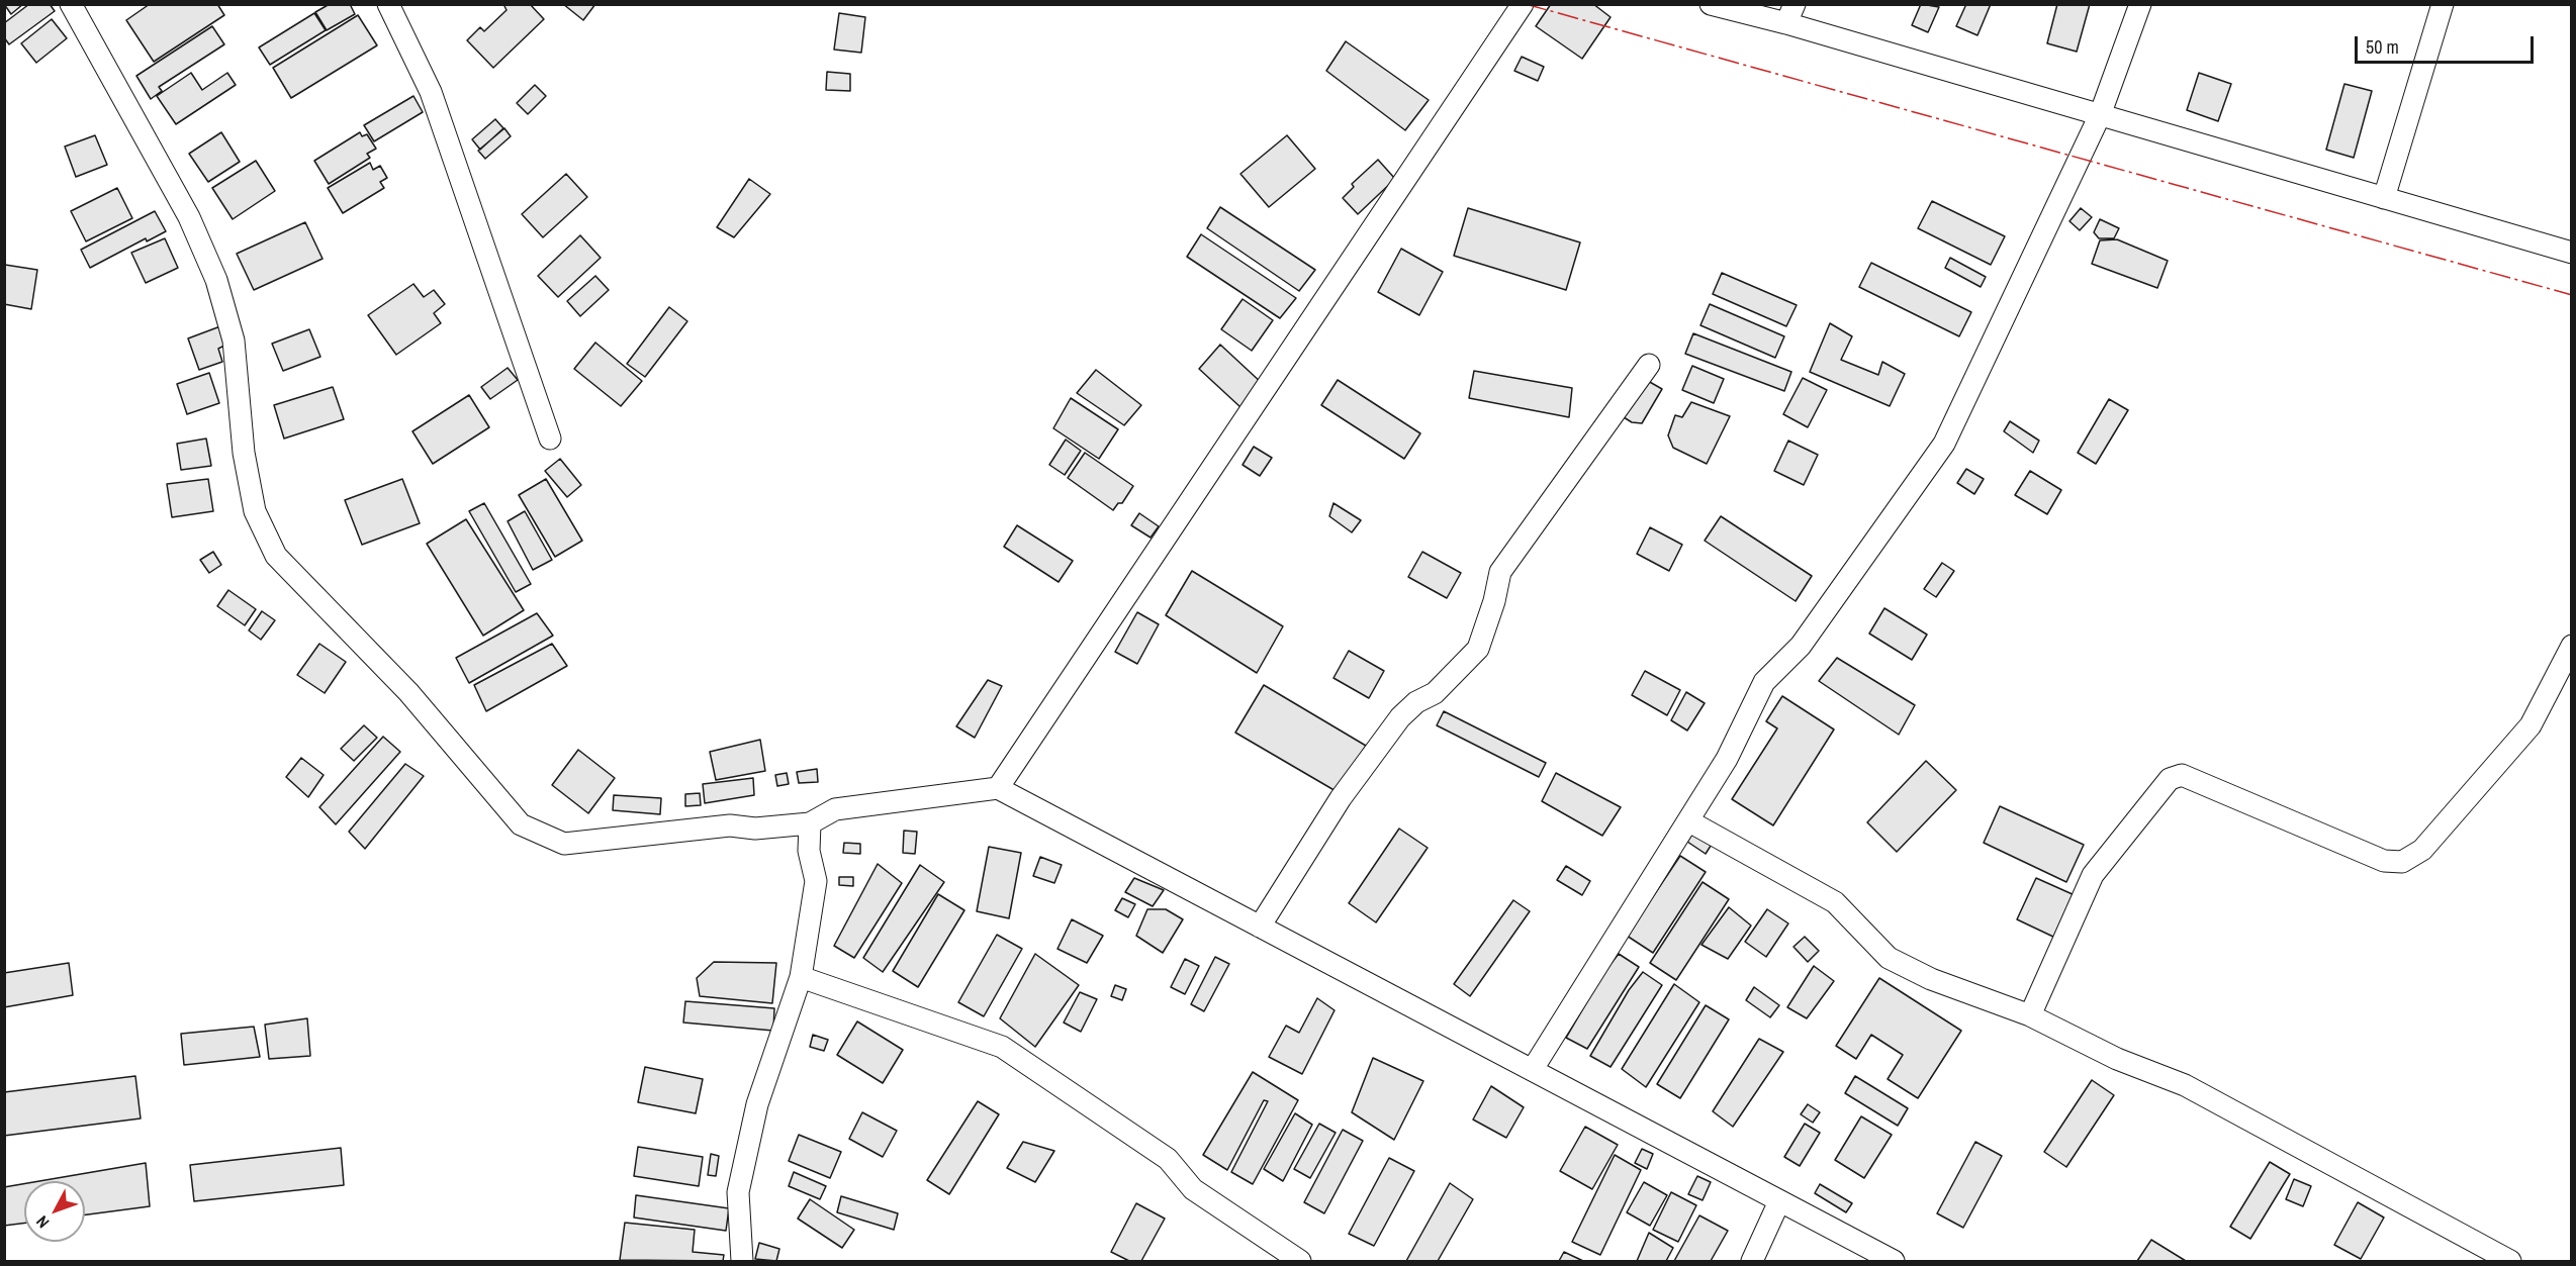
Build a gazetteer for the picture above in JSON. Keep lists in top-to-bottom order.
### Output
{
  "scale_bar": "50 m",
  "north": "bottom left"
}
